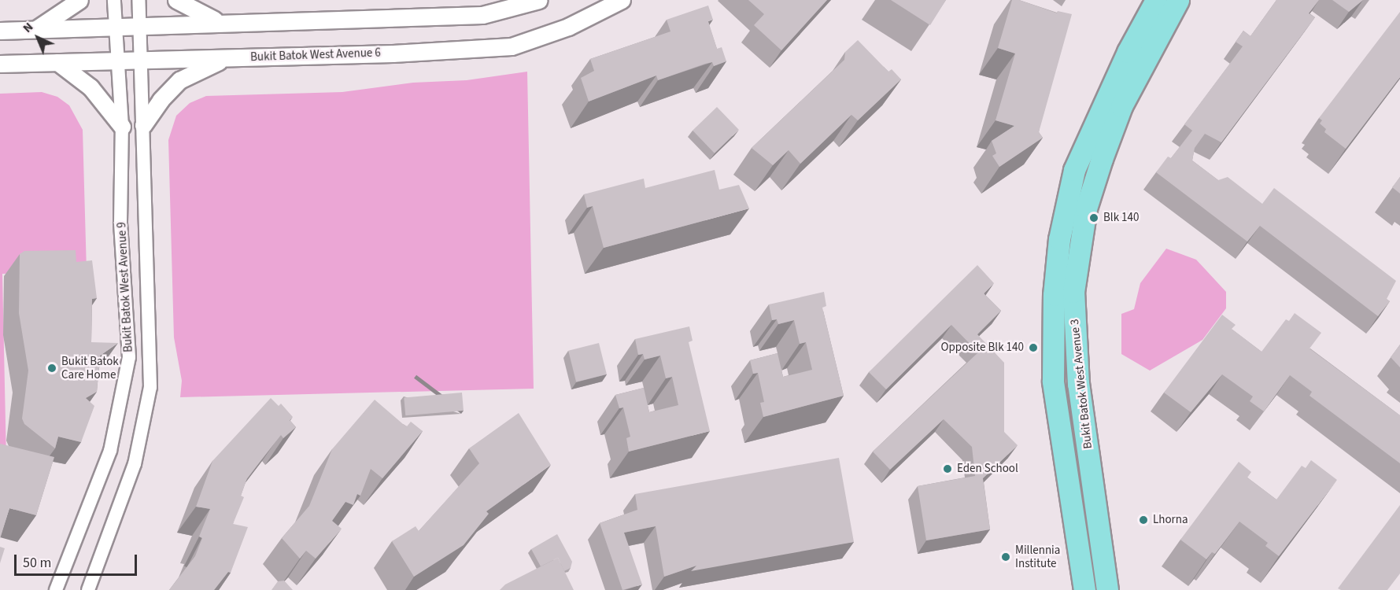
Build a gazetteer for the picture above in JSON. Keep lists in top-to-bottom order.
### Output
{
  "streets": {
    "main road": ["Bukit Batok West Avenue 3"],
    "street": ["Bukit Batok West Avenue 6", "Bukit Batok West Avenue 9"]
  },
  "crossings": [
    ["Bukit Batok West Avenue 6", "Bukit Batok West Avenue 9"]
  ],
  "places": [
    "Blk 140",
    "Opposite Blk 140",
    "Bukit Batok Care Home",
    "Eden School",
    "Lhorna",
    "Millennia Institute"
  ],
  "scale_bar": "50 m",
  "north": "top left"
}
